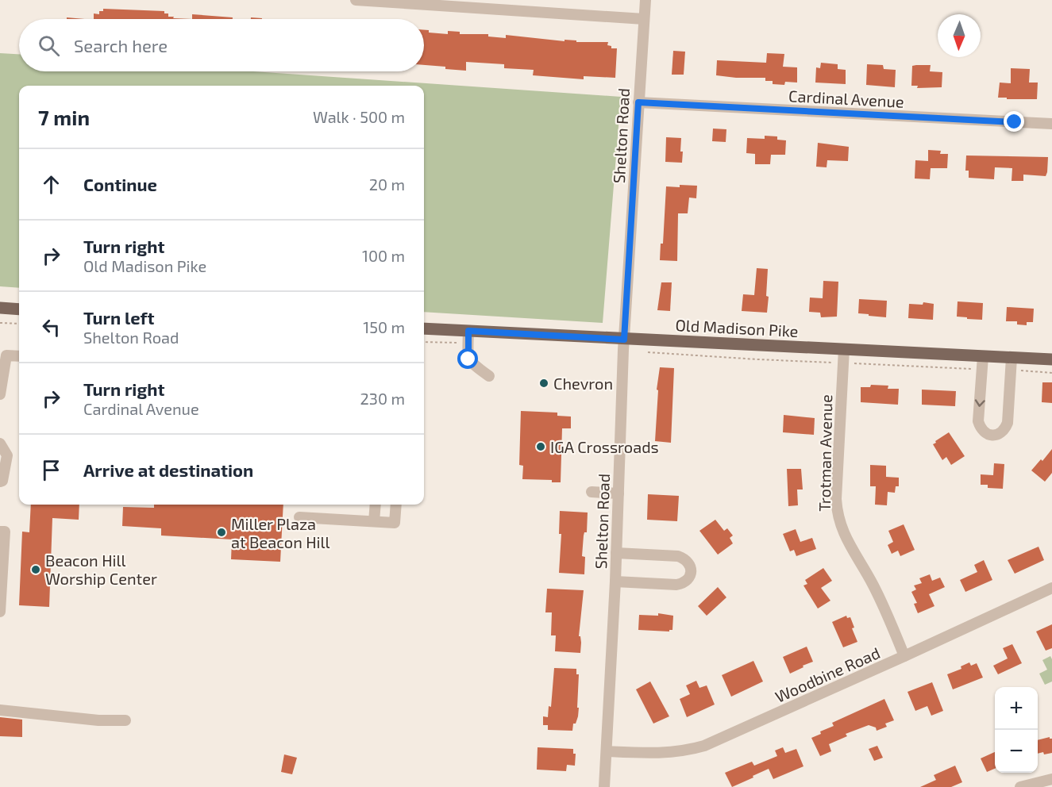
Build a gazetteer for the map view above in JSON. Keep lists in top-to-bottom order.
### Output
{
  "streets": {
    "main road": ["Old Madison Pike"],
    "street": [
      "Cardinal Avenue",
      "Shelton Road",
      "Trotman Avenue",
      "Woodbine Road"
    ]
  },
  "crossings": [
    ["Cardinal Avenue", "Shelton Road"],
    ["Shelton Road", "Old Madison Pike"],
    ["Shelton Road", "Woodbine Road"],
    ["Old Madison Pike", "Trotman Avenue"],
    ["Trotman Avenue", "Woodbine Road"]
  ],
  "places": [
    "Chevron",
    "IGA Crossroads",
    "Miller Plaza at Beacon Hill",
    "Beacon Hill Worship Center"
  ],
  "north": "bottom",
  "page": {
    "search": "Search here",
    "heading": ["7 min", "Walk · 500 m"],
    "list": [
      ["Continue", "20 m"],
      ["Turn right", "Old Madison Pike", "100 m"],
      ["Turn left", "Shelton Road", "150 m"],
      ["Turn right", "Cardinal Avenue", "230 m"],
      "Arrive at destination"
    ],
    "map_buttons": ["+", "−"]
  }
}
